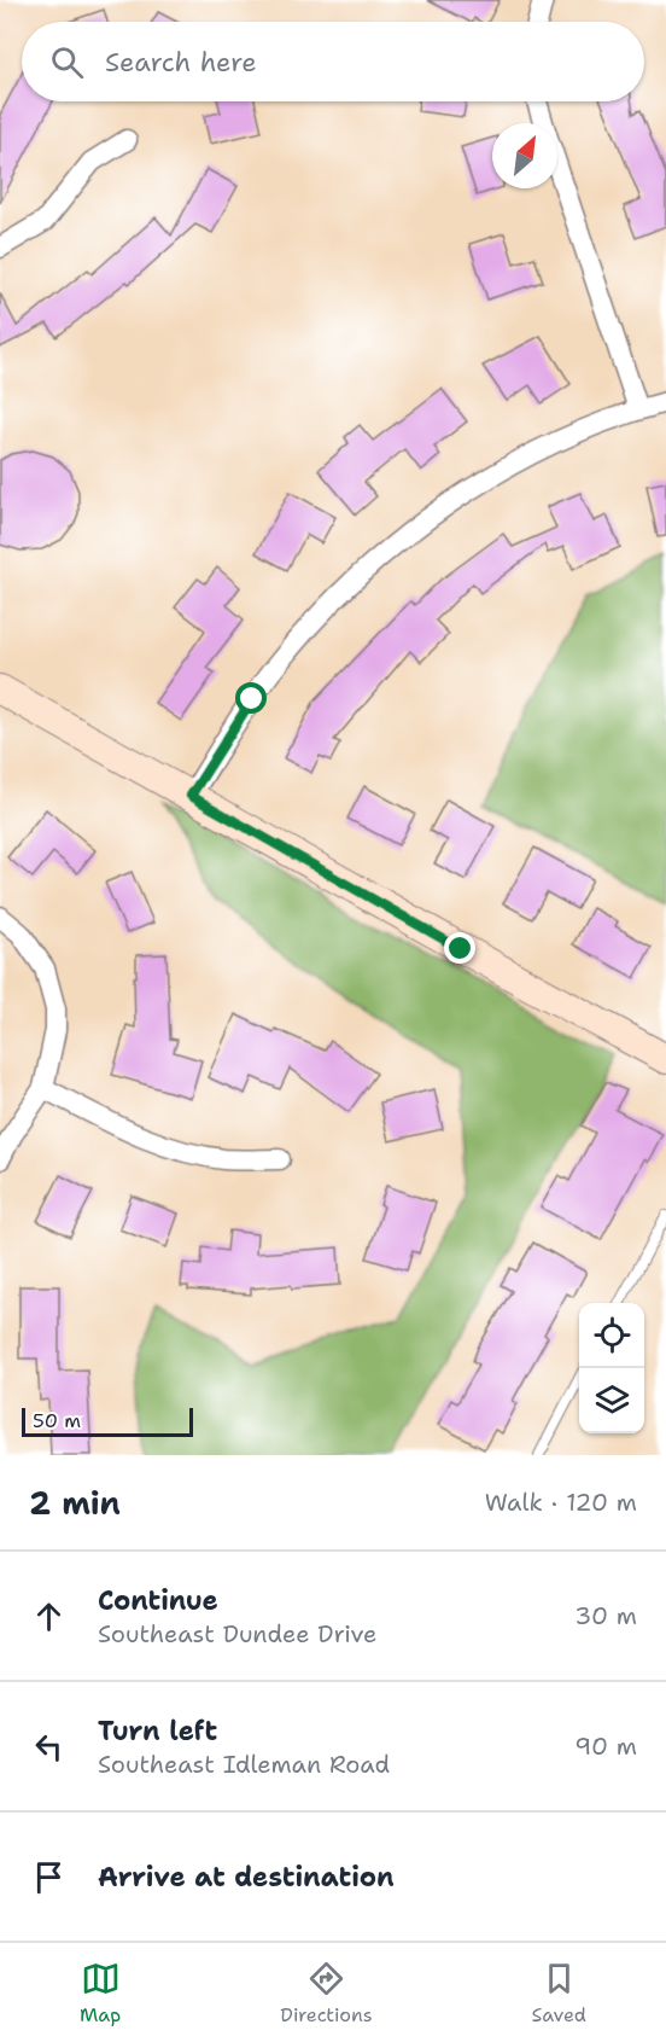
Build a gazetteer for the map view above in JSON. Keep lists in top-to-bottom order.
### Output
{
  "scale_bar": "50 m",
  "north": "top right",
  "page": {
    "search": "Search here",
    "scale": "50 m",
    "heading": ["2 min", "Walk · 120 m"],
    "list": [
      ["Continue", "Southeast Dundee Drive", "30 m"],
      ["Turn left", "Southeast Idleman Road", "90 m"],
      "Arrive at destination"
    ],
    "nav": ["Map", "Directions", "Saved"]
  }
}
